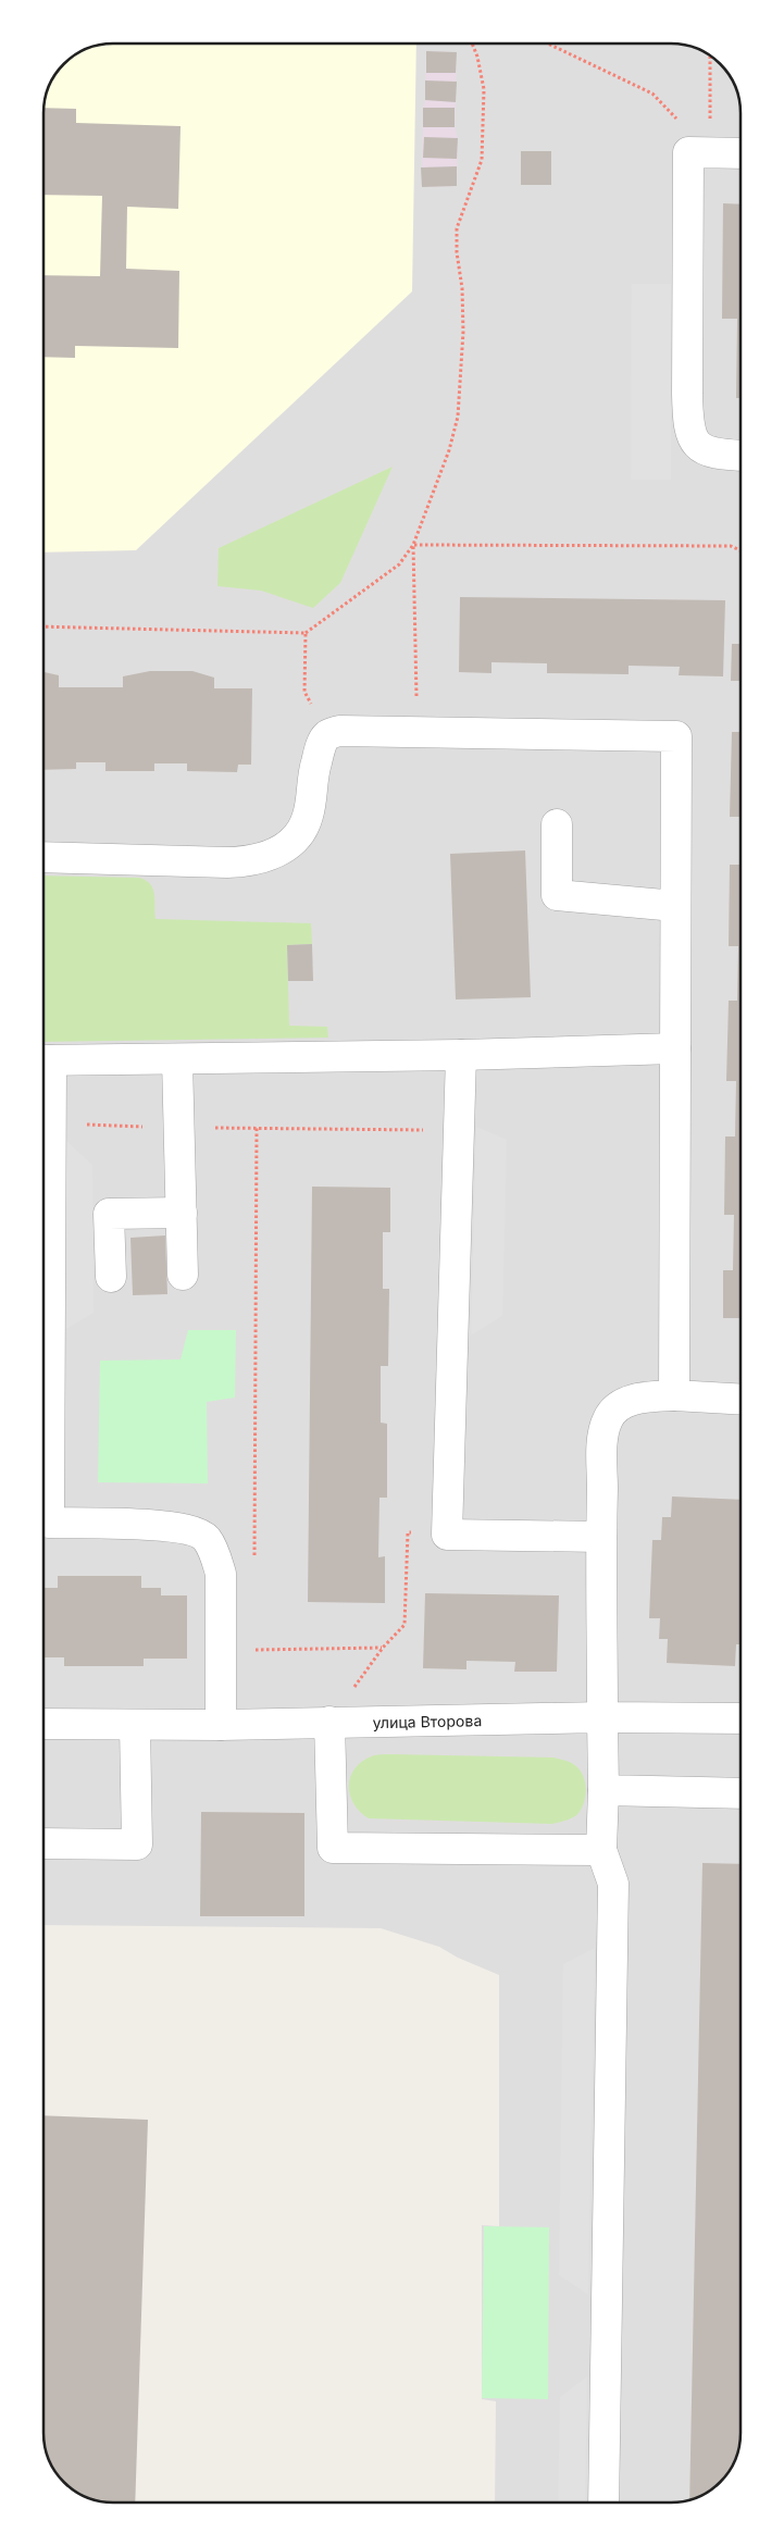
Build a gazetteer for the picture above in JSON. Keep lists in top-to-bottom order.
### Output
{
  "streets": {
    "street": ["улица Второва"]
  }
}
